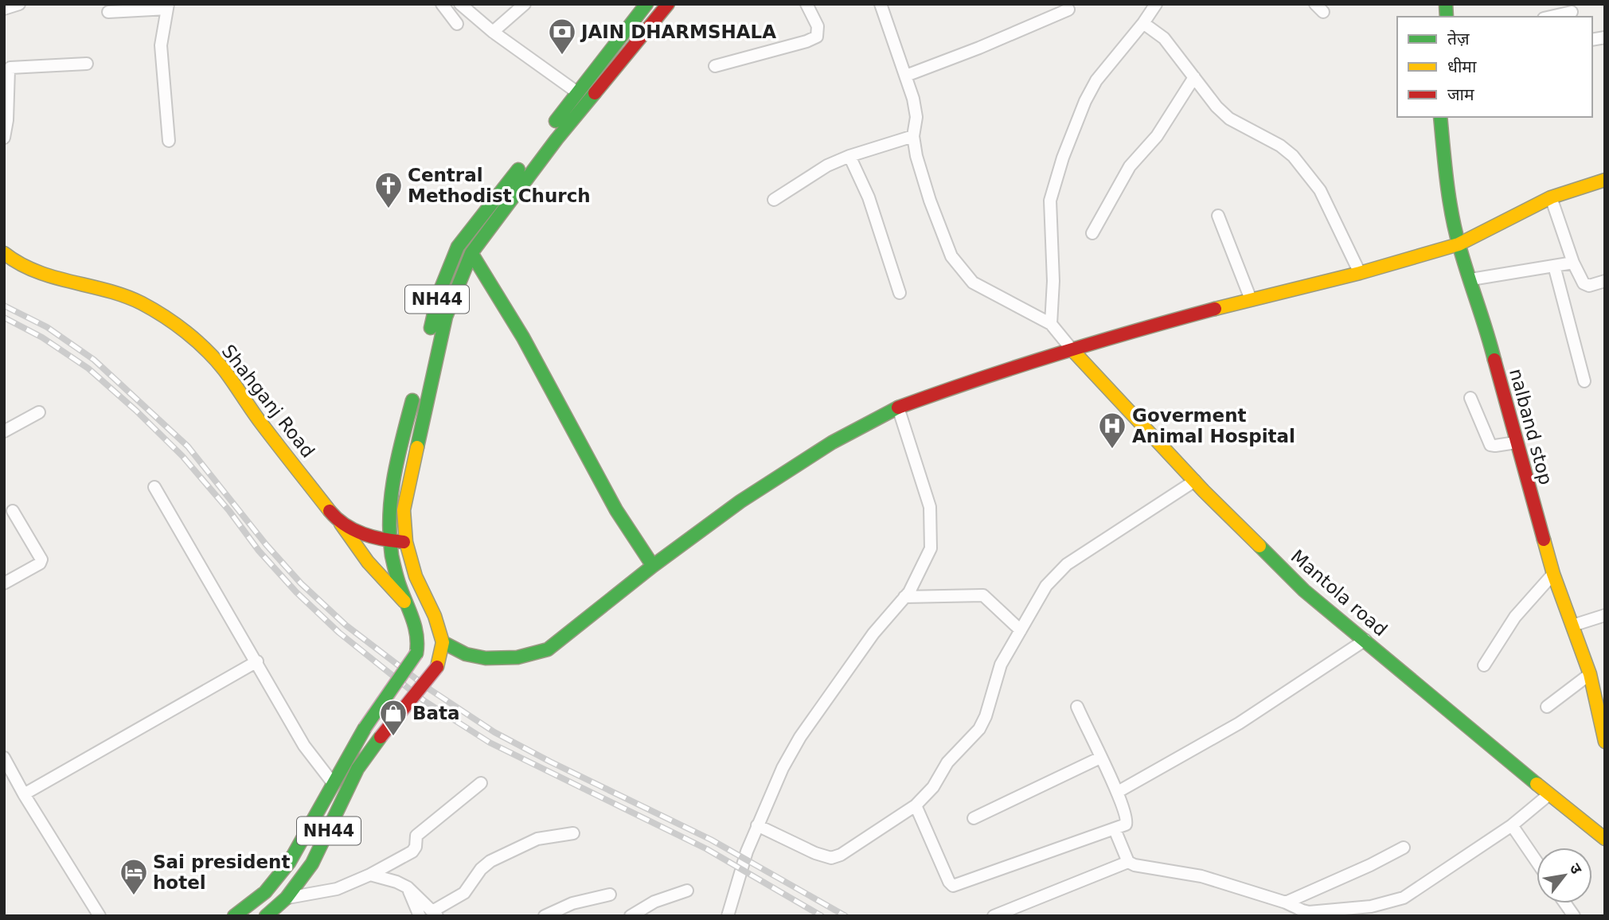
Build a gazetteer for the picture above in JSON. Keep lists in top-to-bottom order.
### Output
{
  "streets": {
    "main road": [
      "NH44",
      "Shahganj Road",
      "nalband stop",
      "Mantola road"
    ]
  },
  "crossings": [
    ["NH44", "Shahganj Road"]
  ],
  "places": {
    "bank": ["JAIN DHARMSHALA"],
    "church": ["Central Methodist Church"],
    "hospital": ["Goverment Animal Hospital"],
    "shop": ["Bata"],
    "hotel": ["Sai president hotel"]
  },
  "legend": ["तेज़", "धीमा", "जाम"],
  "north": "top right"
}
